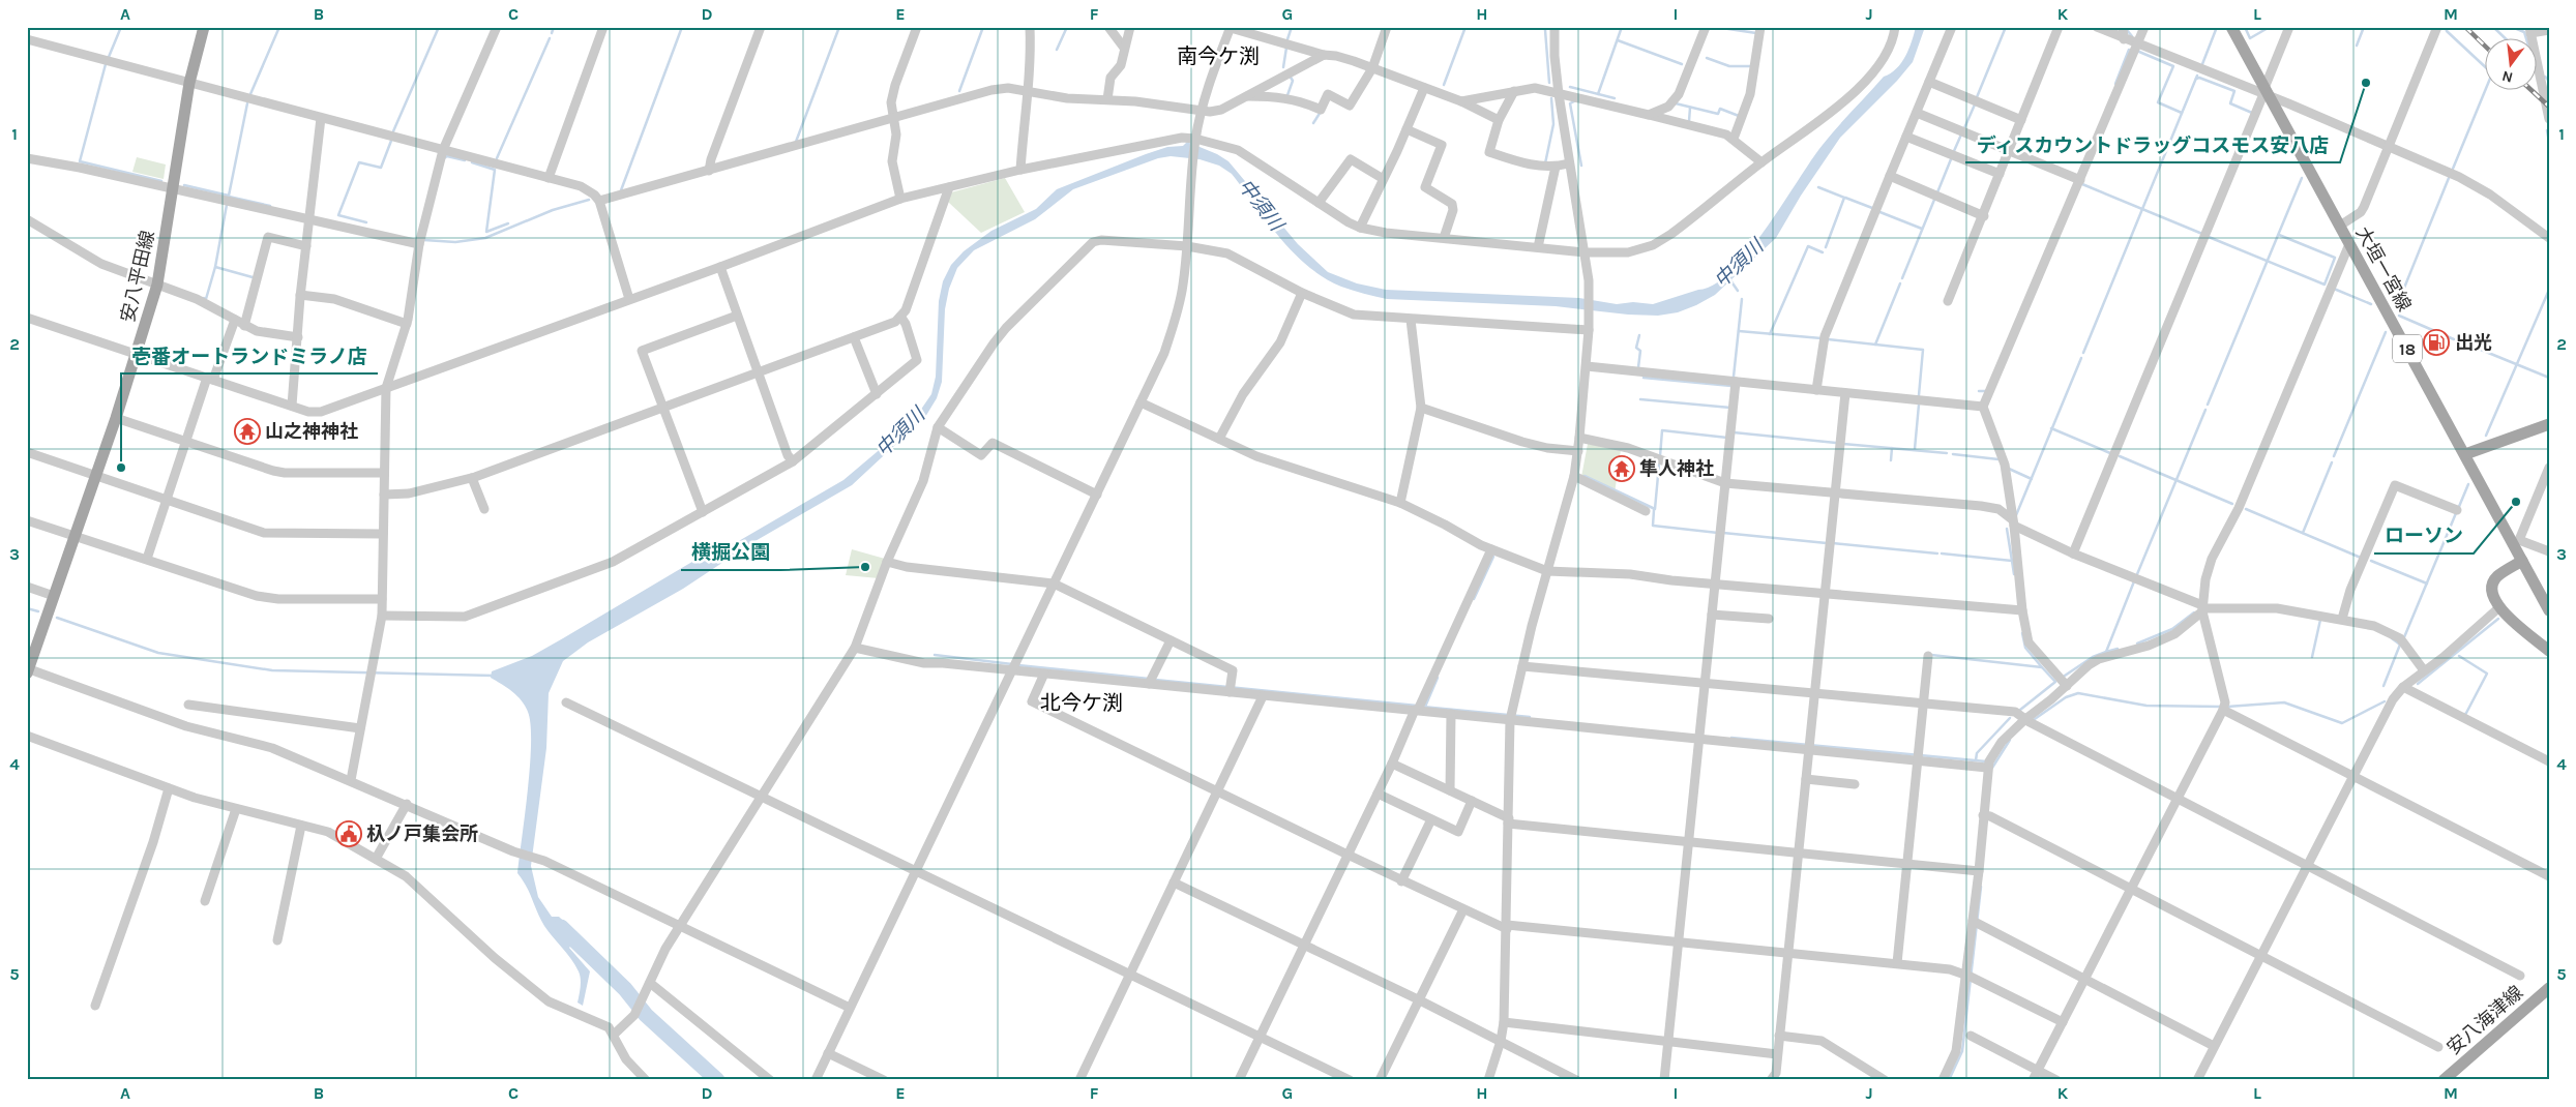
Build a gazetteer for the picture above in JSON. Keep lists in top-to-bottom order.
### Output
{
  "streets": {
    "main road": [
      "大垣一宮線",
      "安八平田線",
      "18",
      "安八海津線"
    ]
  },
  "districts": ["南今ケ渕", "北今ケ渕"],
  "water": ["中須川"],
  "places": {
    "other": [
      "ディスカウントドラッグコスモス安八店",
      "壱番オートランドミラノ店",
      "ローソン",
      "横掘公園"
    ],
    "fuel station": ["出光"],
    "temple": ["山之神神社", "隼人神社"],
    "public building": ["杁ノ戸集会所"]
  },
  "north": "bottom",
  "grid": {
    "columns": [
      "A",
      "B",
      "C",
      "D",
      "E",
      "F",
      "G",
      "H",
      "I",
      "J",
      "K",
      "L",
      "M"
    ],
    "rows": [
      "1",
      "2",
      "3",
      "4",
      "5"
    ]
  }
}
